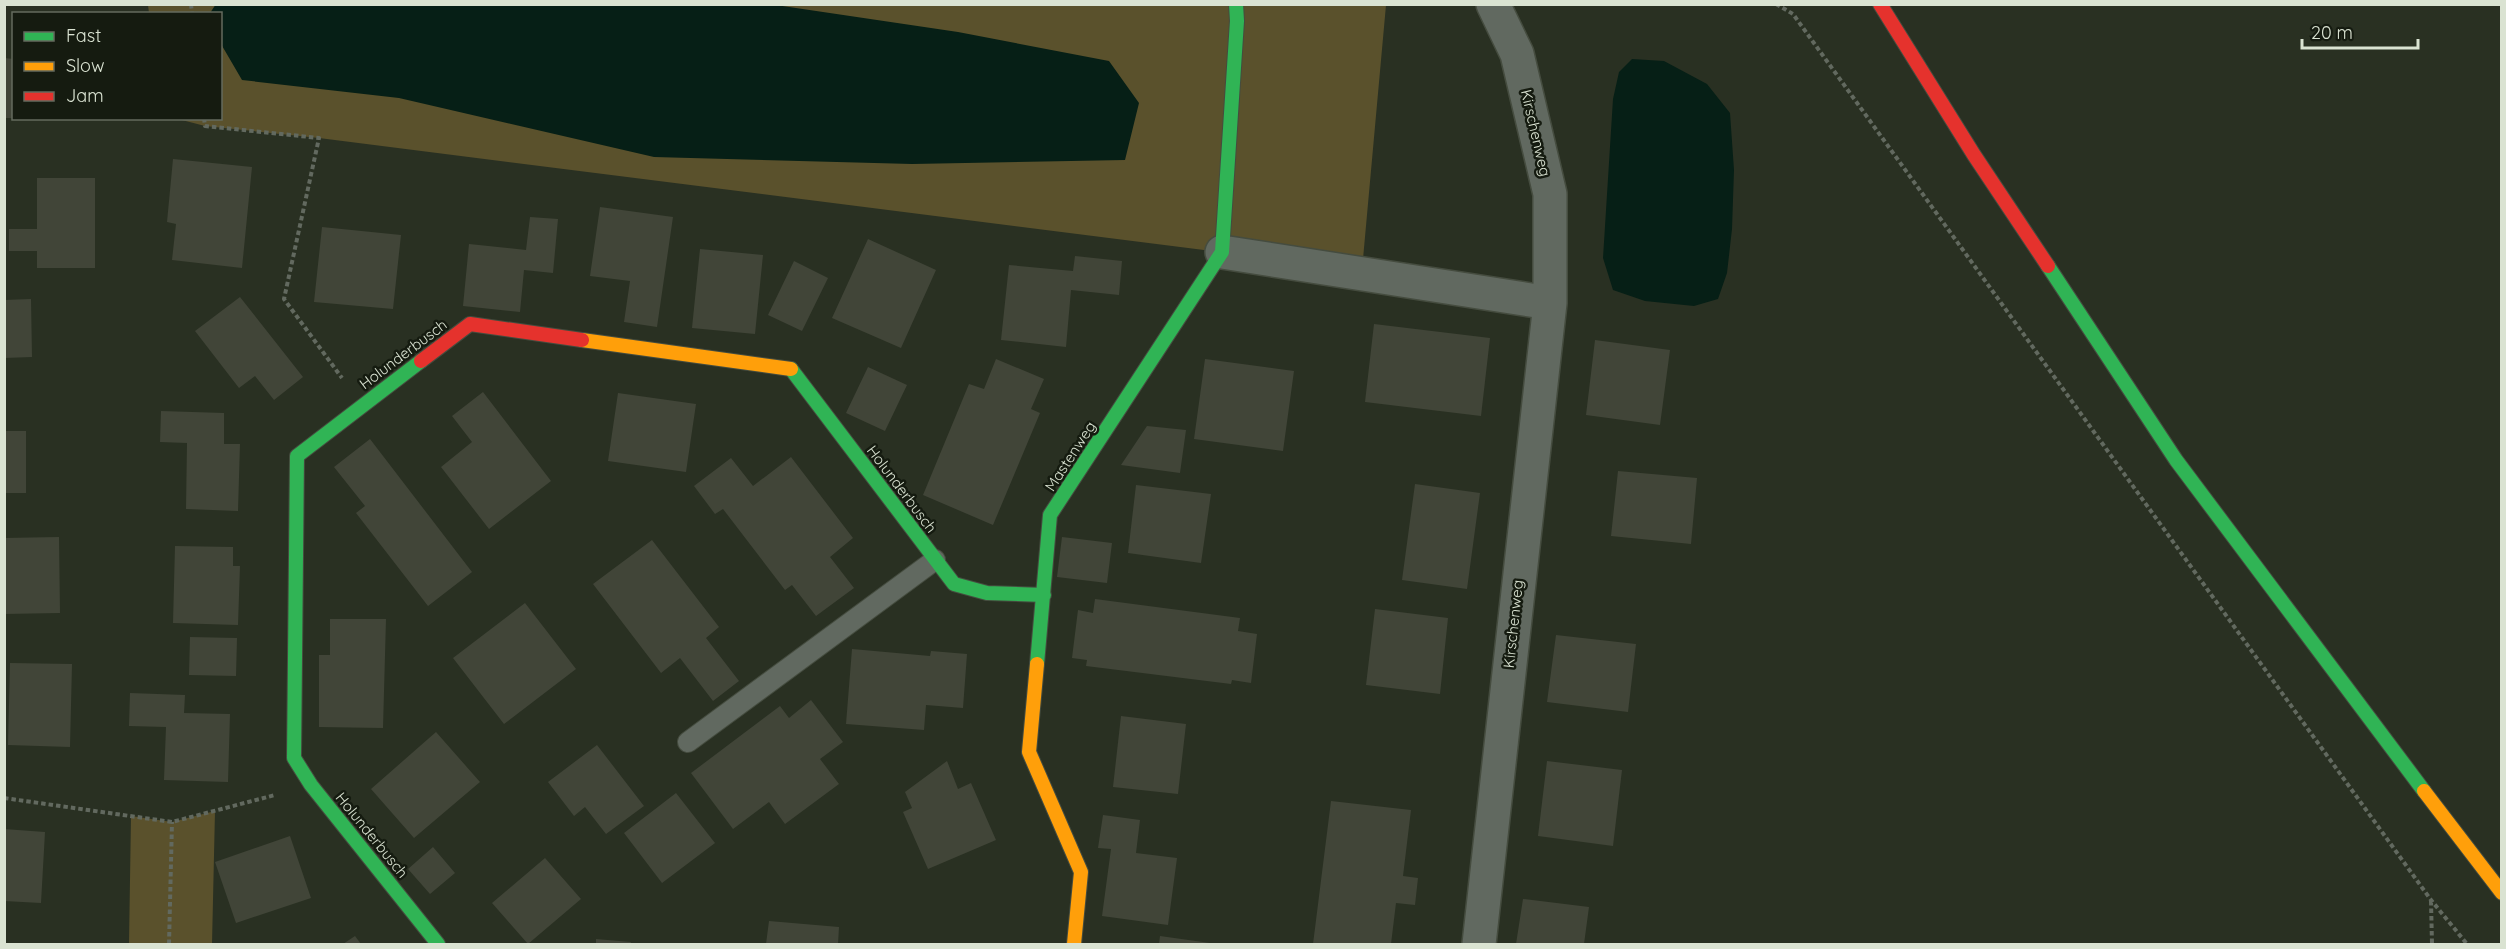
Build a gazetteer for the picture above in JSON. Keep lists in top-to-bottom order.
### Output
{
  "streets": {
    "street": ["Kirschenweg", "Holunderbusch", "Mastenweg"]
  },
  "crossings": [
    ["Holunderbusch", "Mastenweg"]
  ],
  "legend": ["Fast", "Slow", "Jam"],
  "scale_bar": "20 m"
}
